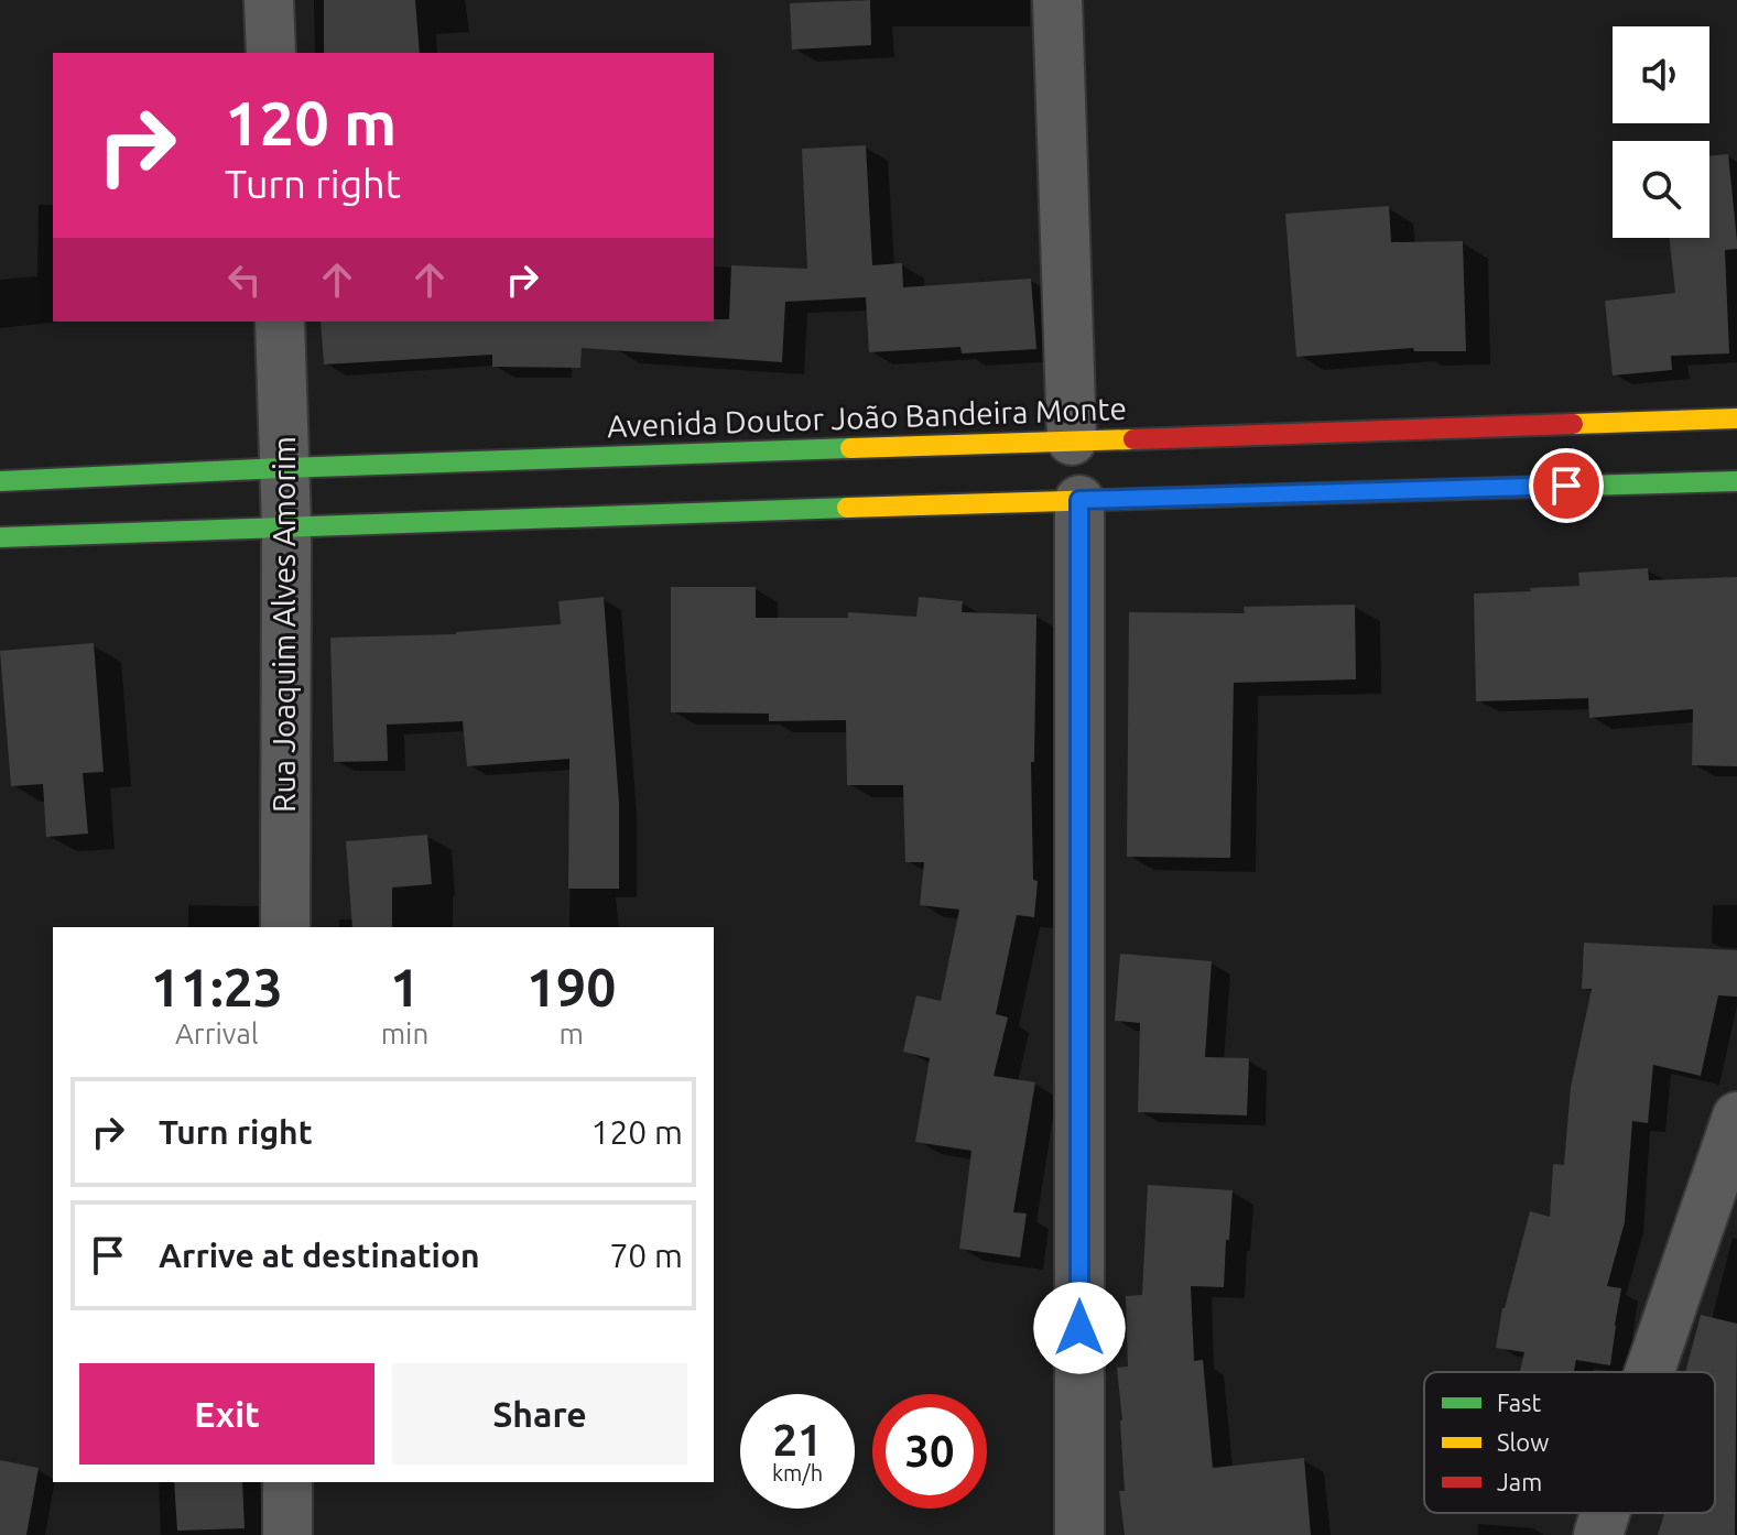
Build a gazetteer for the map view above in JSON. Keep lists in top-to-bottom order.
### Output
{
  "streets": {
    "main road": ["Avenida Doutor João Bandeira Monte"],
    "street": ["Rua Joaquim Alves Amorim"]
  },
  "crossings": [
    ["Avenida Doutor João Bandeira Monte", "Rua Joaquim Alves Amorim"]
  ],
  "legend": ["Fast", "Slow", "Jam"],
  "page": {
    "turn": ["120 m", "Turn right"],
    "eta": [
      "11:23",
      "Arrival",
      "1",
      "min",
      "190",
      "m"
    ],
    "list": [
      {
        "name": "Turn right",
        "value": "120 m"
      },
      {
        "name": "Arrive at destination",
        "value": "70 m"
      }
    ],
    "buttons": ["Exit", "Share"],
    "speed": "21 km/h",
    "limit": "30"
  }
}
